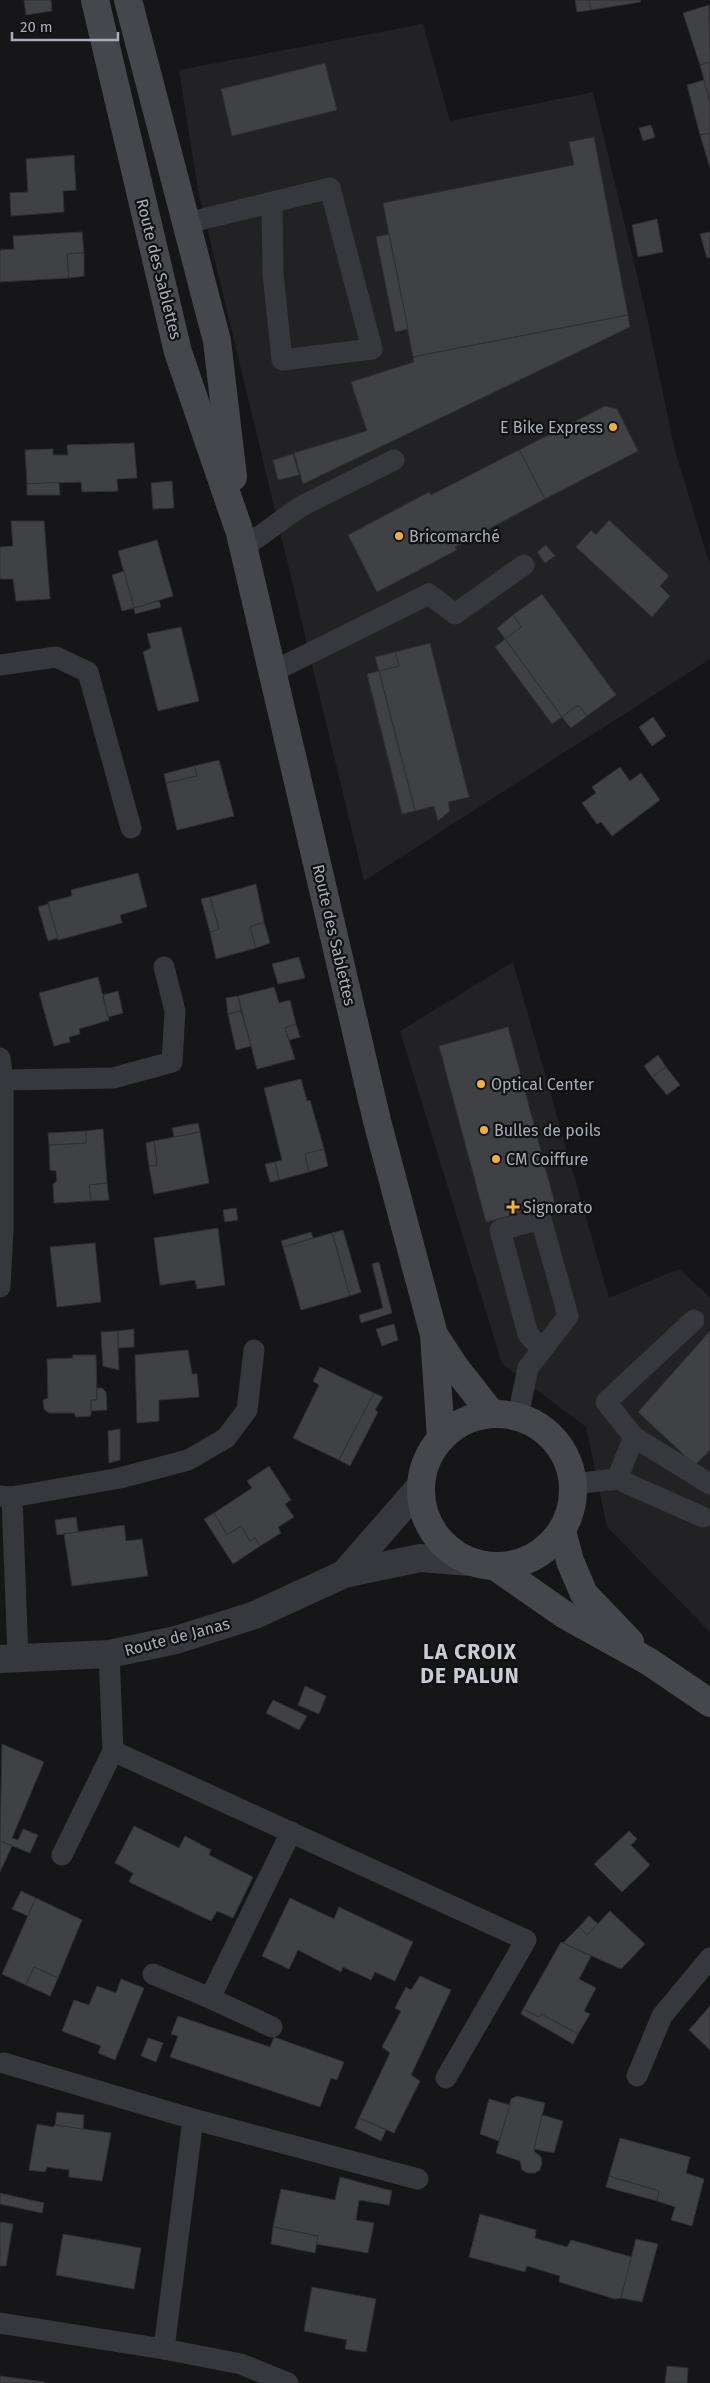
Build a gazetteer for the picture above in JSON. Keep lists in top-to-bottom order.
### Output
{
  "streets": {
    "main road": ["Route des Sablettes"],
    "street": ["Route de Janas"]
  },
  "districts": ["LA CROIX DE PALUN"],
  "places": {
    "other": [
      "E Bike Express",
      "Bricomarché",
      "Optical Center",
      "Bulles de poils",
      "CM Coiffure"
    ],
    "health": ["Signorato"]
  },
  "scale_bar": "20 m"
}
